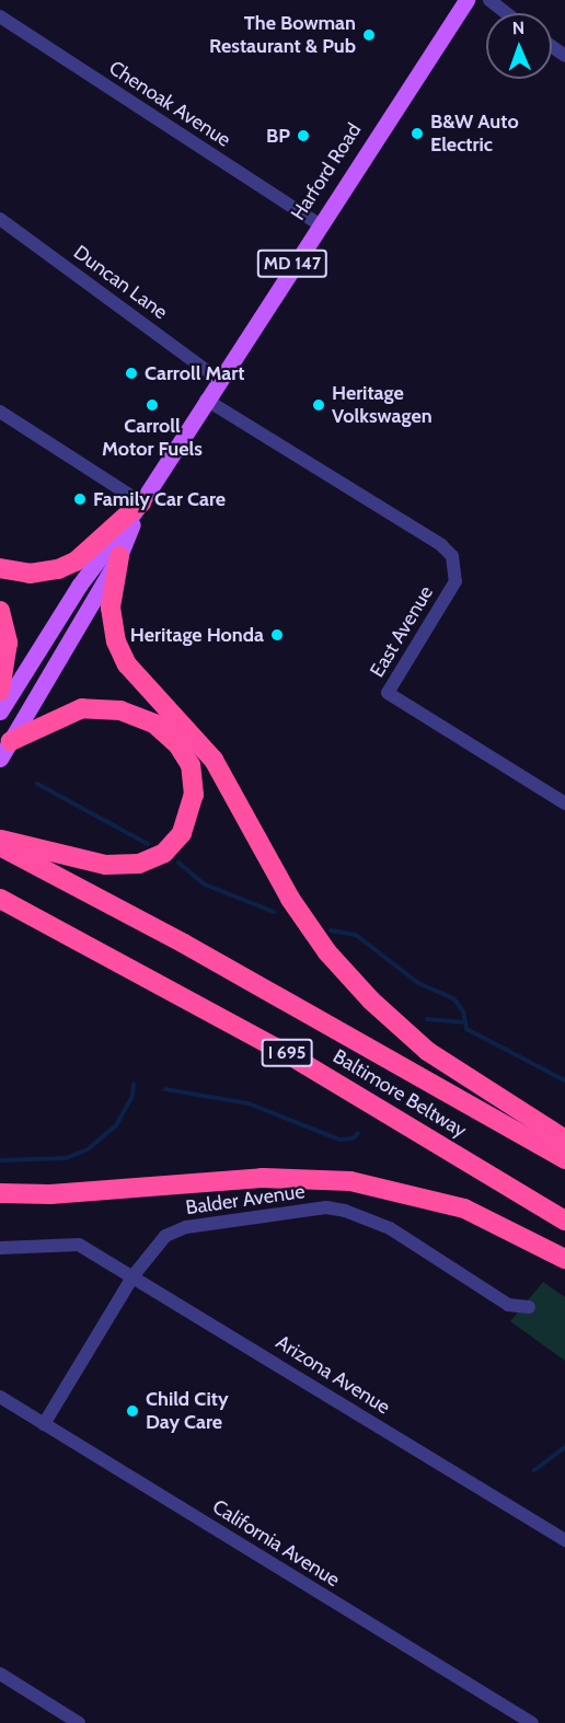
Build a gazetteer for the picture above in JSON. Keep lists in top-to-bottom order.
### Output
{
  "streets": {
    "highway": ["I 695", "Baltimore Beltway"],
    "main road": ["Harford Road", "MD 147"],
    "street": [
      "Chenoak Avenue",
      "Duncan Lane",
      "East Avenue",
      "Balder Avenue",
      "Arizona Avenue",
      "California Avenue"
    ]
  },
  "crossings": [
    ["Chenoak Avenue", "Harford Road"],
    ["Harford Road", "Duncan Lane"],
    ["Harford Road", "East Avenue"],
    ["Balder Avenue", "Arizona Avenue"],
    ["Balder Avenue", "California Avenue"]
  ],
  "places": [
    "The Bowman Restaurant & Pub",
    "B&W Auto Electric",
    "BP",
    "Carroll Mart",
    "Carroll Motor Fuels",
    "Heritage Volkswagen",
    "Family Car Care",
    "Heritage Honda",
    "Child City Day Care"
  ],
  "north": "top"
}
